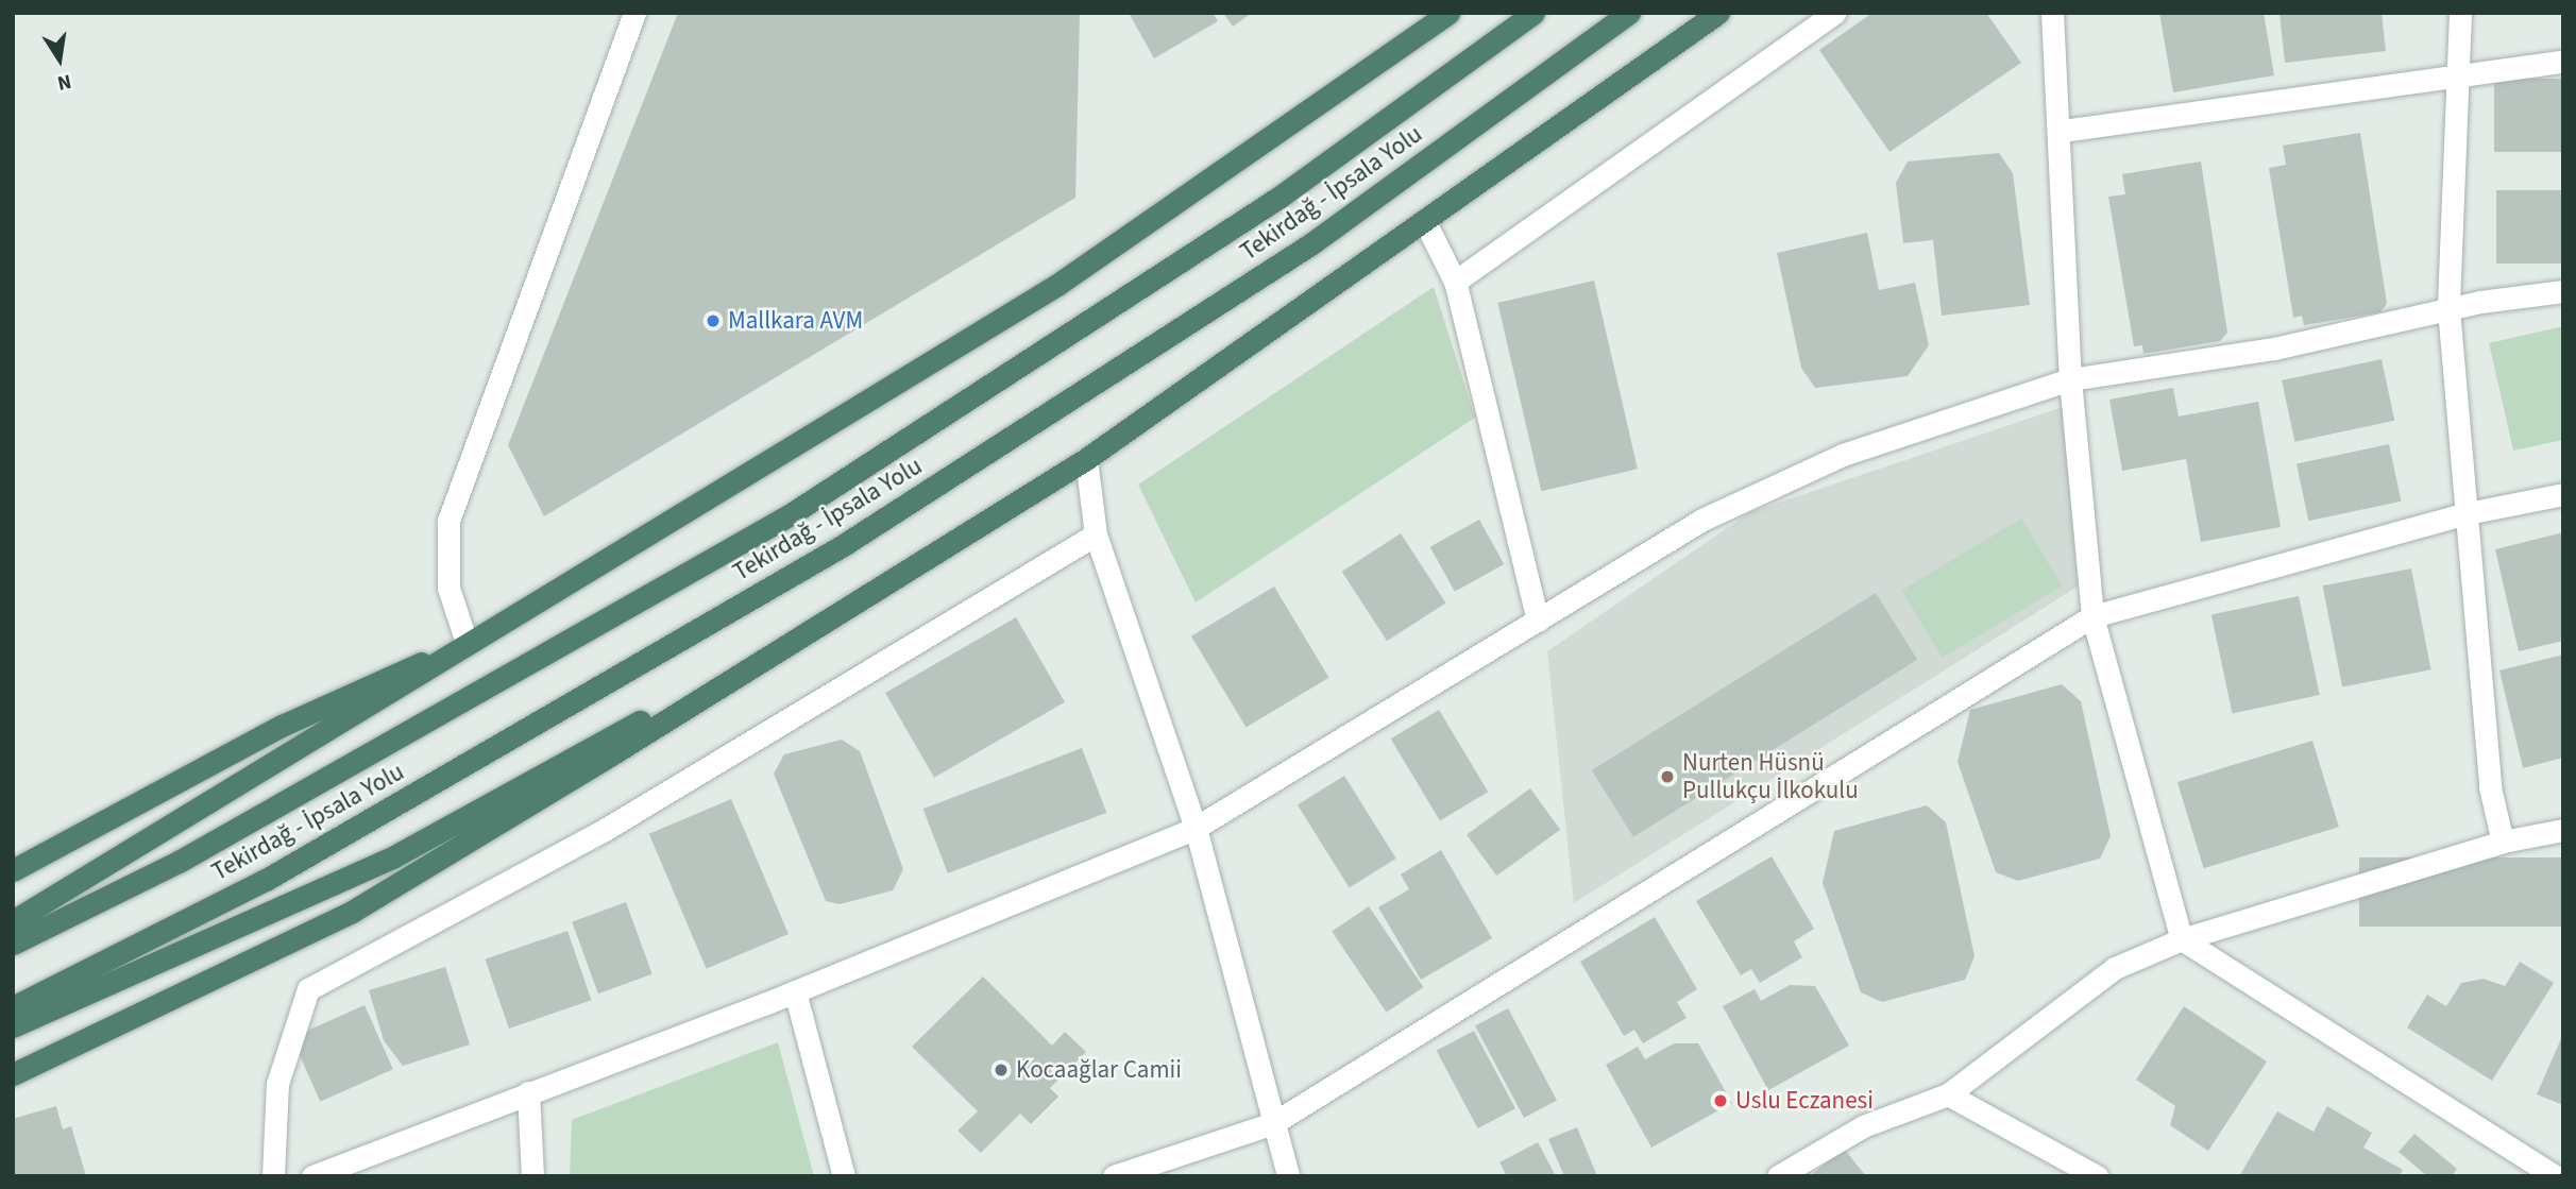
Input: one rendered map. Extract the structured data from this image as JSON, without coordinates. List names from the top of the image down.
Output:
{
  "streets": {
    "highway": ["Tekirdağ - İpsala Yolu"]
  },
  "places": [
    "Mallkara AVM",
    "Nurten Hüsnü Pullukçu İlkokulu",
    "Kocaağlar Camii",
    "Uslu Eczanesi"
  ],
  "north": "bottom"
}
